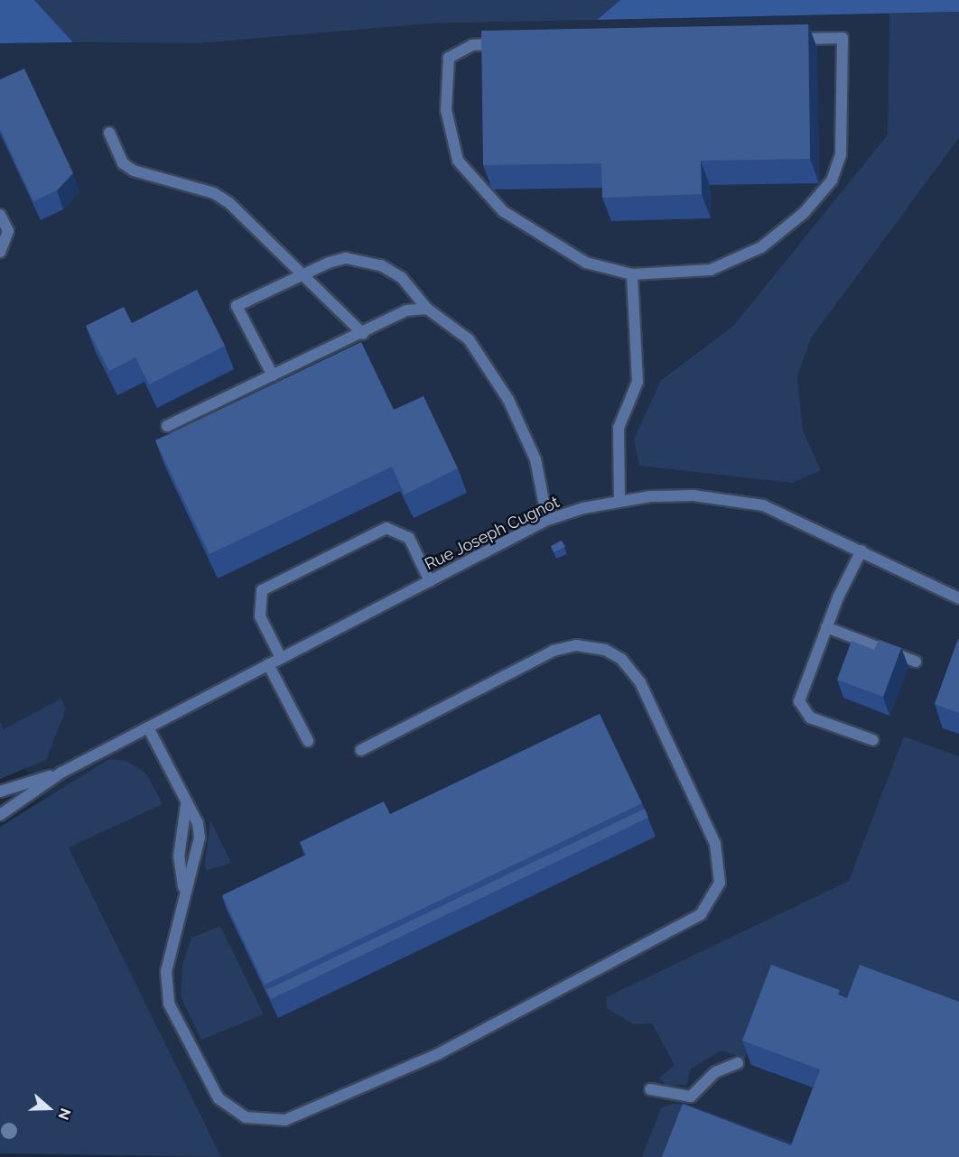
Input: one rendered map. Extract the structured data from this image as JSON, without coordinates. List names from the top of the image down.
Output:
{
  "streets": {
    "street": ["Rue Joseph Cugnot"]
  },
  "north": "right"
}
